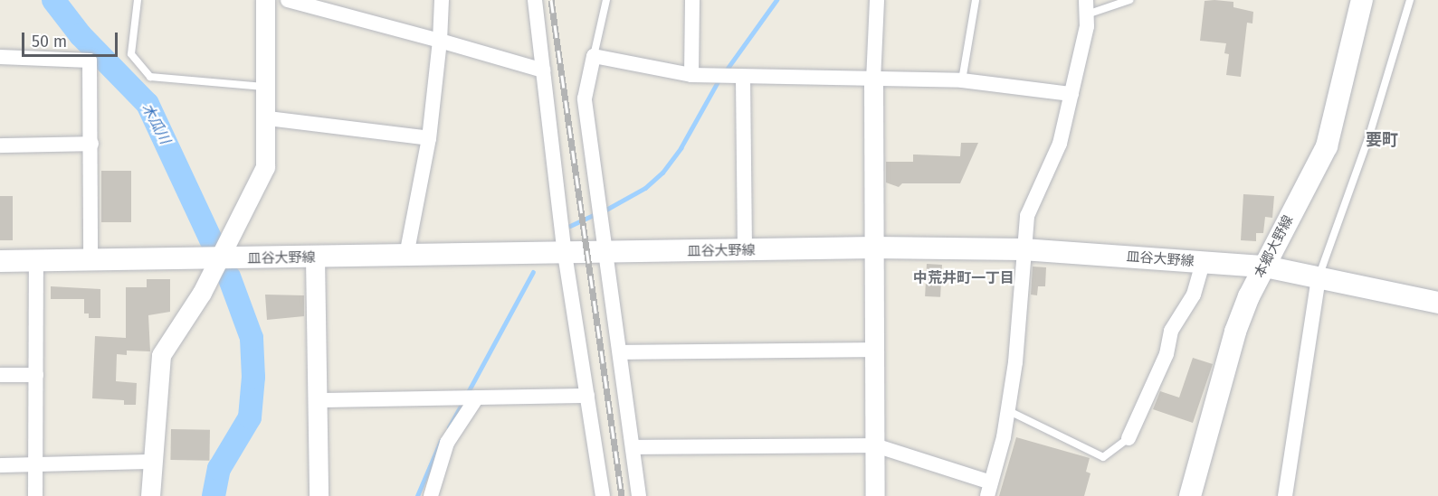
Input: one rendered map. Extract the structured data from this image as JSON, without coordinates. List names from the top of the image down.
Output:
{
  "streets": {
    "main road": ["本郷大野線", "皿谷大野線"]
  },
  "crossings": [
    ["本郷大野線", "皿谷大野線"]
  ],
  "districts": ["要町", "中荒井町一丁目"],
  "water": ["木瓜川"],
  "scale_bar": "50 m"
}
